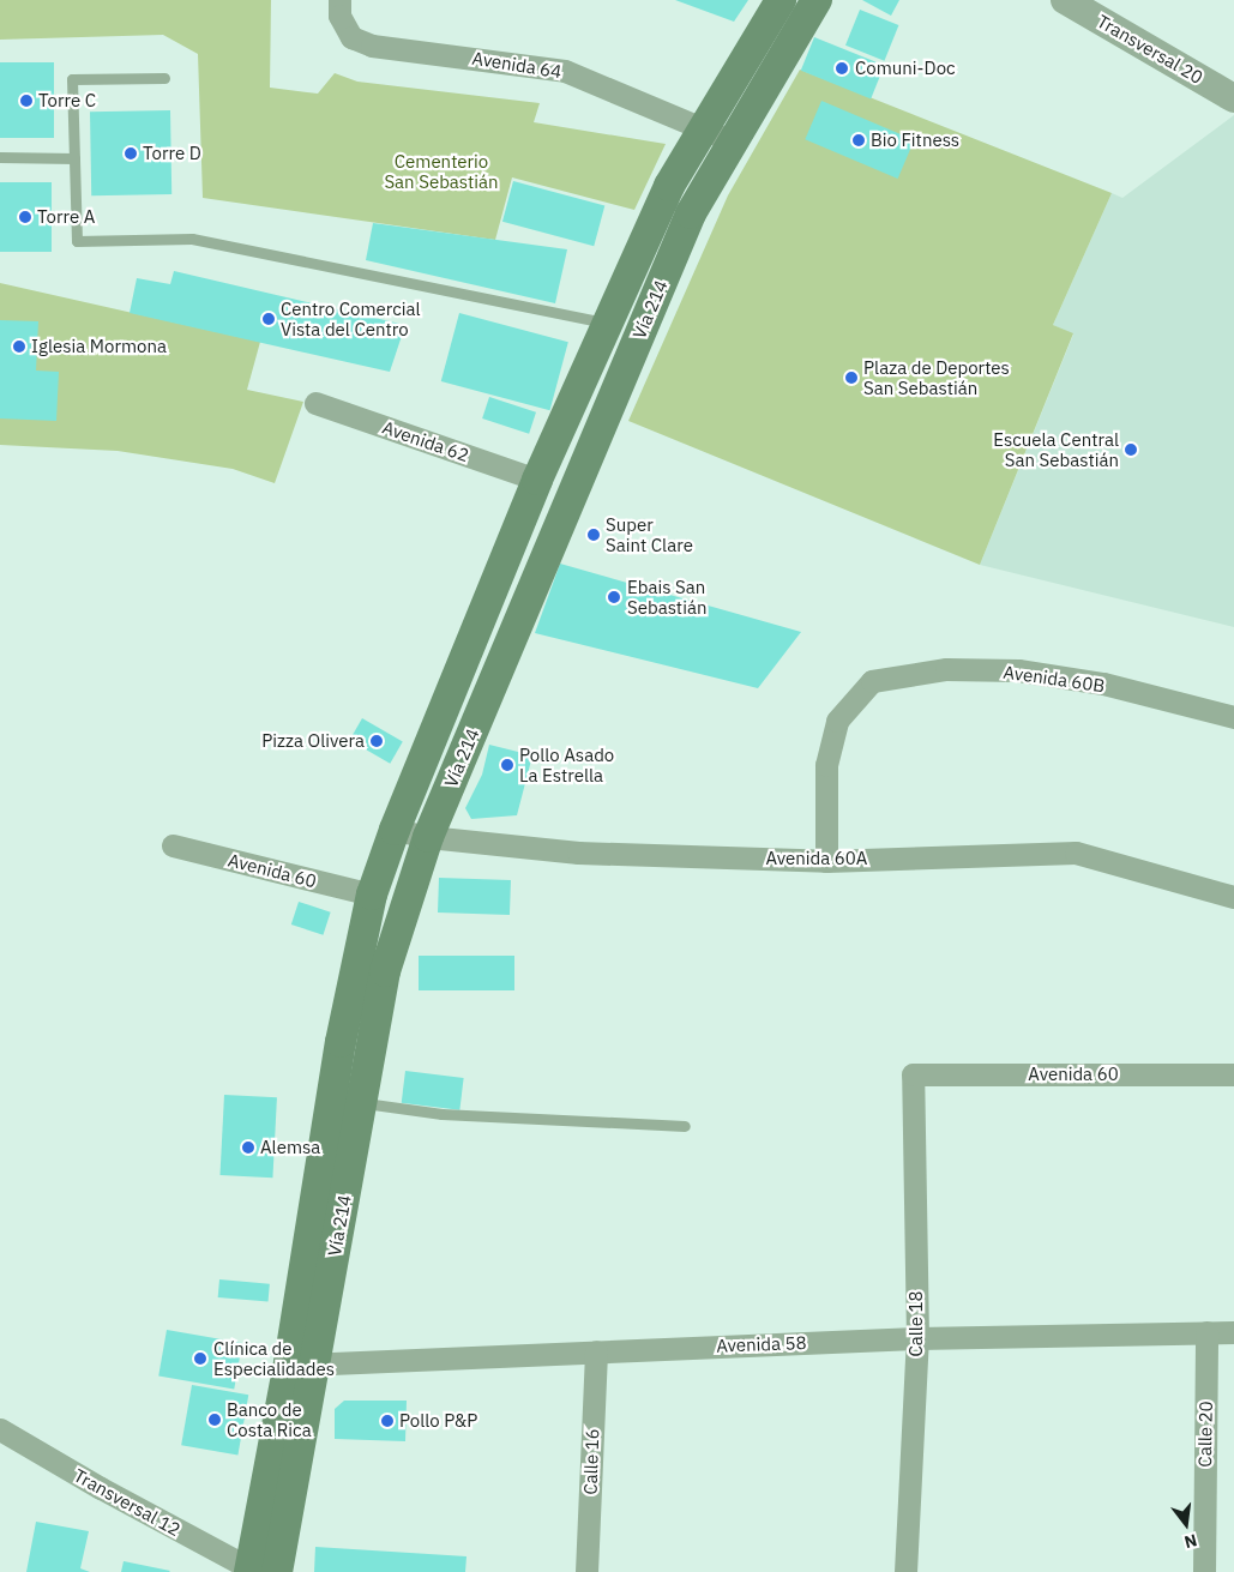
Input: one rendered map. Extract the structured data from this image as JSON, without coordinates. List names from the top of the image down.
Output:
{
  "streets": {
    "main road": ["Vía 214"],
    "street": [
      "Transversal 20",
      "Avenida 64",
      "Avenida 62",
      "Avenida 60B",
      "Avenida 60A",
      "Avenida 60",
      "Calle 18",
      "Avenida 58",
      "Calle 20",
      "Calle 16",
      "Transversal 12"
    ]
  },
  "crossings": [
    ["Avenida 64", "Vía 214"],
    ["Vía 214", "Avenida 62"],
    ["Vía 214", "Avenida 60A"],
    ["Vía 214", "Avenida 60"],
    ["Vía 214", "Avenida 58"],
    ["Vía 214", "Transversal 12"],
    ["Avenida 60B", "Avenida 60A"],
    ["Avenida 60", "Calle 18"],
    ["Calle 18", "Avenida 58"],
    ["Avenida 58", "Calle 20"],
    ["Avenida 58", "Calle 16"]
  ],
  "parks": ["Cementerio San Sebastián"],
  "places": [
    "Comuni-Doc",
    "Torre C",
    "Bio Fitness",
    "Torre D",
    "Torre A",
    "Centro Comercial Vista del Centro",
    "Iglesia Mormona",
    "Plaza de Deportes San Sebastián",
    "Escuela Central San Sebastián",
    "Super Saint Clare",
    "Ebais San Sebastián",
    "Pizza Olivera",
    "Pollo Asado La Estrella",
    "Alemsa",
    "Clínica de Especialidades",
    "Banco de Costa Rica",
    "Pollo P&P"
  ],
  "north": "bottom"
}
